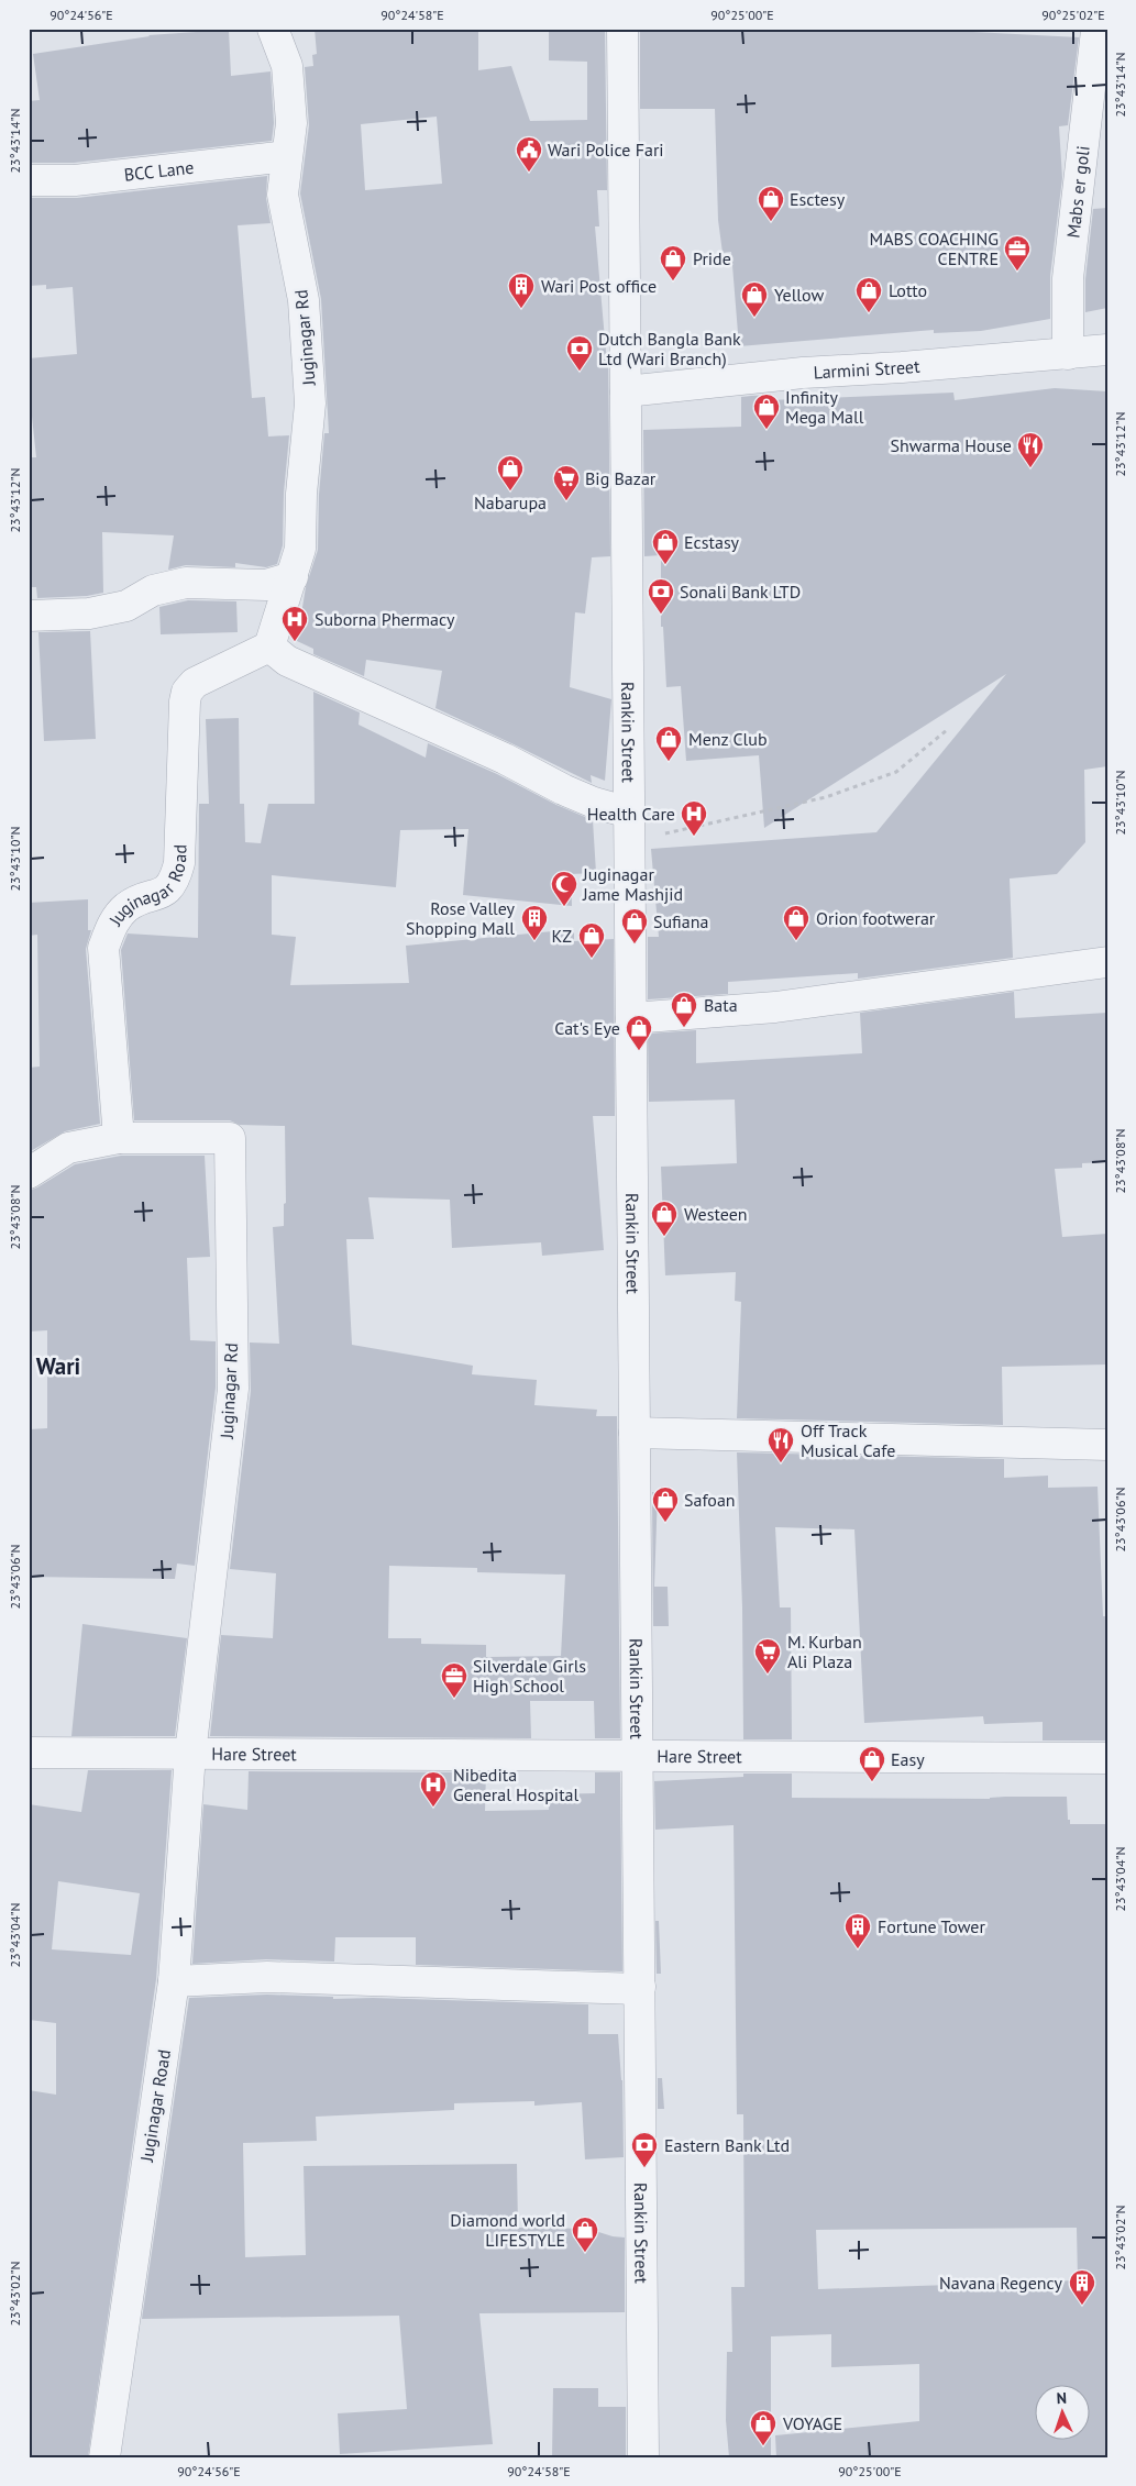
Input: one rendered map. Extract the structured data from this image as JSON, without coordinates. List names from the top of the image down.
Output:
{
  "streets": {
    "street": [
      "BCC Lane",
      "Mabs er goli",
      "Juginagar Rd",
      "Larmini Street",
      "Rankin Street",
      "Juginagar Road",
      "Hare Street"
    ]
  },
  "crossings": [
    ["BCC Lane", "Juginagar Rd"],
    ["Mabs er goli", "Larmini Street"],
    ["Juginagar Rd", "Juginagar Road"],
    ["Juginagar Rd", "Hare Street"],
    ["Larmini Street", "Rankin Street"],
    ["Rankin Street", "Hare Street"],
    ["Juginagar Road", "Hare Street"]
  ],
  "districts": ["Wari"],
  "places": {
    "public building": ["Wari Police Fari"],
    "shop": [
      "Esctesy",
      "Pride",
      "Lotto",
      "Yellow",
      "Infinity Mega Mall",
      "Nabarupa",
      "Ecstasy",
      "Menz Club",
      "Orion footwerar",
      "Sufiana",
      "KZ",
      "Bata",
      "Cat's Eye",
      "Westeen",
      "Safoan",
      "Easy",
      "Diamond world LIFESTYLE",
      "VOYAGE"
    ],
    "office": ["MABS COACHING CENTRE", "Silverdale Girls High School"],
    "building": [
      "Wari Post office",
      "Rose Valley Shopping Mall",
      "Fortune Tower",
      "Navana Regency"
    ],
    "bank": ["Dutch Bangla Bank Ltd (Wari Branch)", "Sonali Bank LTD", "Eastern Bank Ltd"],
    "restaurant": ["Shwarma House", "Off Track Musical Cafe"],
    "supermarket": ["Big Bazar", "M. Kurban Ali Plaza"],
    "hospital": ["Suborna Phermacy", "Health Care", "Nibedita General Hospital"],
    "mosque": ["Juginagar Jame Mashjid"]
  },
  "north": "top",
  "coordinates": [
    "90°24'56\"E",
    "90°24'58\"E",
    "90°25'00\"E",
    "90°25'02\"E",
    "23°43'14\"N",
    "23°43'12\"N",
    "23°43'10\"N",
    "23°43'08\"N",
    "23°43'06\"N",
    "23°43'04\"N",
    "23°43'02\"N"
  ]
}
